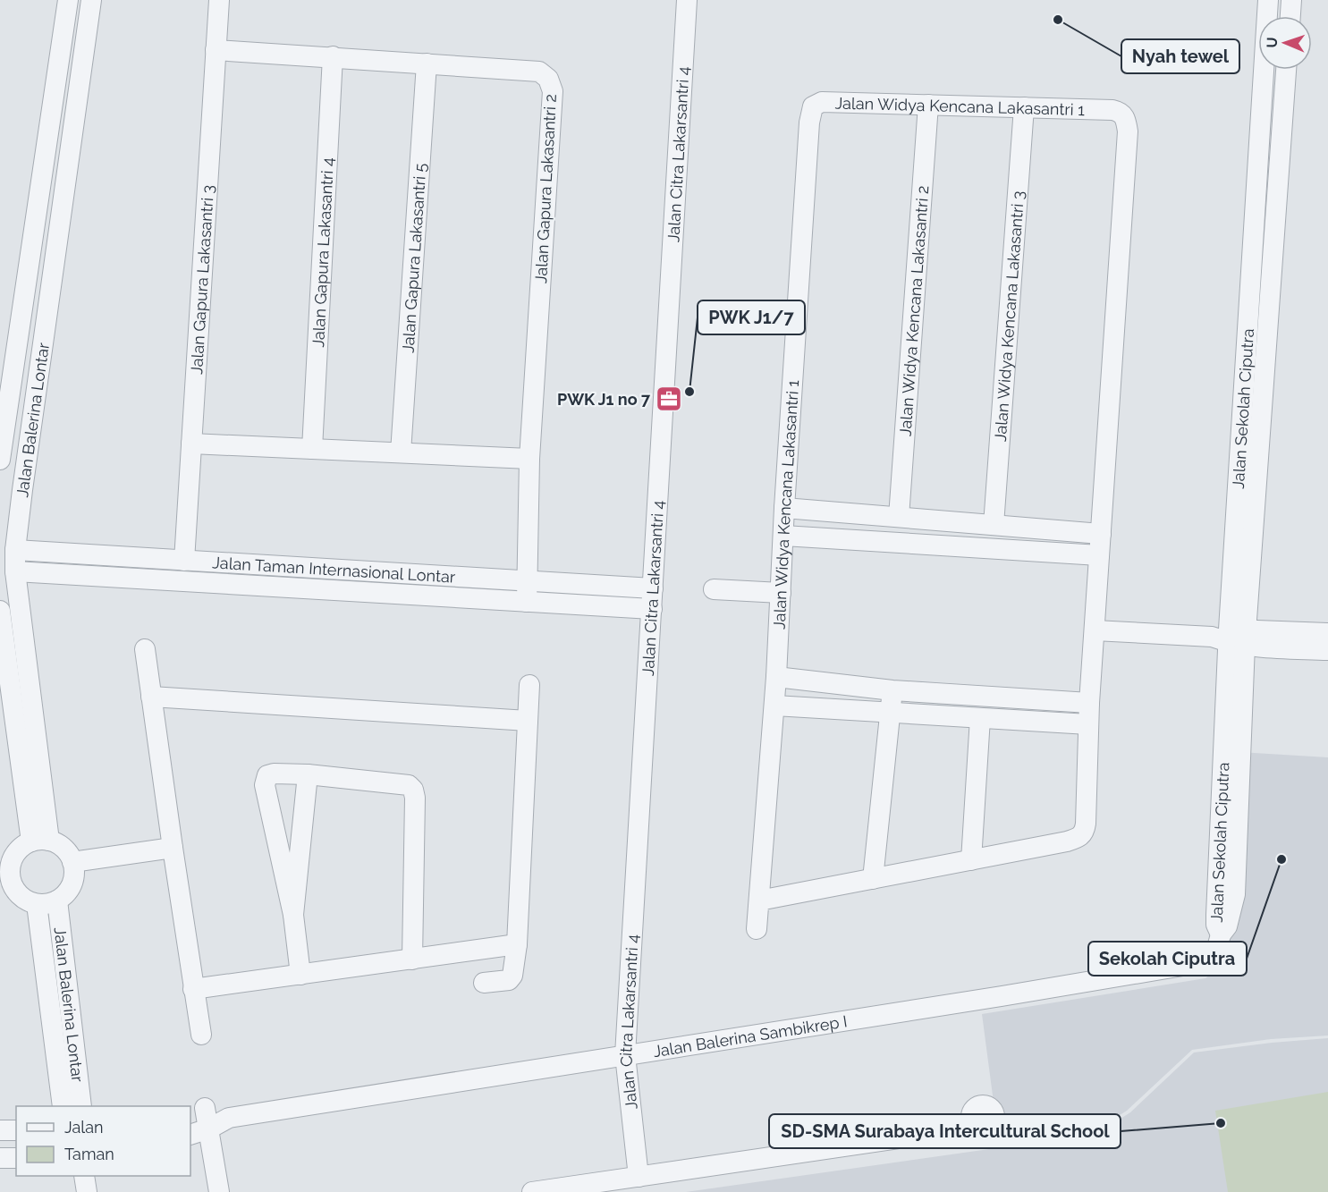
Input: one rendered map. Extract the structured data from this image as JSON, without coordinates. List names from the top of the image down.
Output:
{
  "streets": {
    "street": [
      "Jalan Widya Kencana Lakasantri 1",
      "Jalan Citra Lakarsantri 4",
      "Jalan Gapura Lakasantri 2",
      "Jalan Gapura Lakasantri 4",
      "Jalan Gapura Lakasantri 5",
      "Jalan Gapura Lakasantri 3",
      "Jalan Widya Kencana Lakasantri 2",
      "Jalan Widya Kencana Lakasantri 3",
      "Jalan Sekolah Ciputra",
      "Jalan Balerina Lontar",
      "Jalan Taman Internasional Lontar",
      "Jalan Balerina Sambikrep I"
    ]
  },
  "crossings": [
    ["Jalan Widya Kencana Lakasantri 1", "Jalan Widya Kencana Lakasantri 2"],
    ["Jalan Widya Kencana Lakasantri 1", "Jalan Widya Kencana Lakasantri 3"],
    ["Jalan Citra Lakarsantri 4", "Jalan Taman Internasional Lontar"],
    ["Jalan Citra Lakarsantri 4", "Jalan Balerina Sambikrep I"],
    ["Jalan Gapura Lakasantri 2", "Jalan Gapura Lakasantri 4"],
    ["Jalan Gapura Lakasantri 2", "Jalan Gapura Lakasantri 5"],
    ["Jalan Gapura Lakasantri 2", "Jalan Gapura Lakasantri 3"],
    ["Jalan Gapura Lakasantri 2", "Jalan Taman Internasional Lontar"],
    ["Jalan Gapura Lakasantri 3", "Jalan Taman Internasional Lontar"],
    ["Jalan Sekolah Ciputra", "Jalan Balerina Sambikrep I"],
    ["Jalan Balerina Lontar", "Jalan Taman Internasional Lontar"]
  ],
  "places": {
    "other": [
      "Nyah tewel",
      "PWK J1/7",
      "Sekolah Ciputra",
      "SD-SMA Surabaya Intercultural School"
    ],
    "office": ["PWK J1 no 7"]
  },
  "legend": ["Jalan", "Taman"],
  "north": "left"
}
